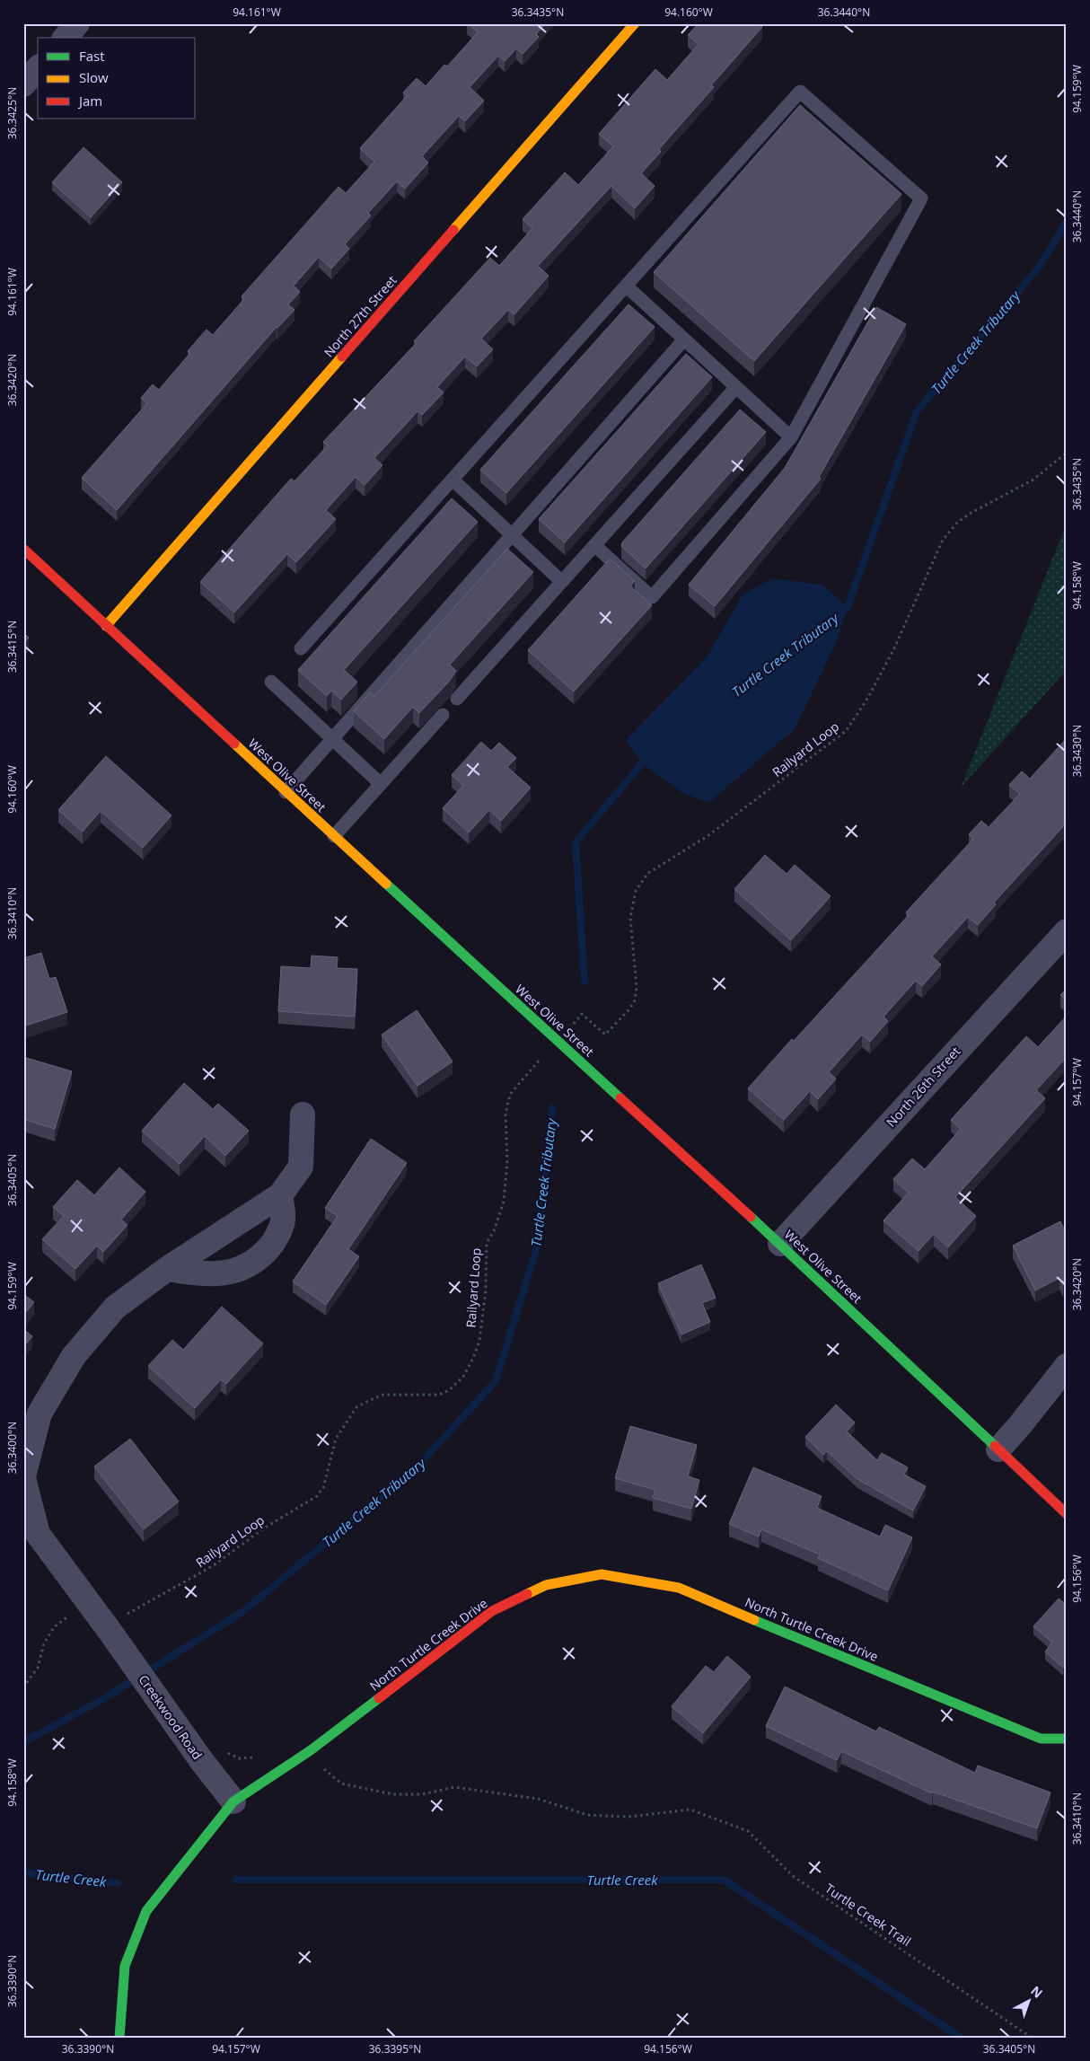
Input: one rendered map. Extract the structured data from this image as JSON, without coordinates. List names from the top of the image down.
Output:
{
  "streets": {
    "street": [
      "North 27th Street",
      "West Olive Street",
      "North 26th Street",
      "North Turtle Creek Drive",
      "Creekwood Road"
    ],
    "path": ["Railyard Loop", "Turtle Creek Trail"]
  },
  "crossings": [
    ["North 27th Street", "West Olive Street"],
    ["Railyard Loop", "Creekwood Road"],
    ["West Olive Street", "North 26th Street"],
    ["North Turtle Creek Drive", "Creekwood Road"]
  ],
  "water": ["Turtle Creek Tributary", "Turtle Creek"],
  "legend": ["Fast", "Slow", "Jam"],
  "north": "top right",
  "coordinates": [
    "94.161°W",
    "36.3435°N",
    "94.160°W",
    "36.3440°N",
    "94.159°W",
    "36.3425°N",
    "36.3420°N",
    "94.158°W",
    "36.3415°N",
    "36.3430°N",
    "36.3410°N",
    "94.157°W",
    "36.3405°N",
    "36.3400°N",
    "94.156°W",
    "36.3390°N",
    "36.3395°N"
  ]
}
